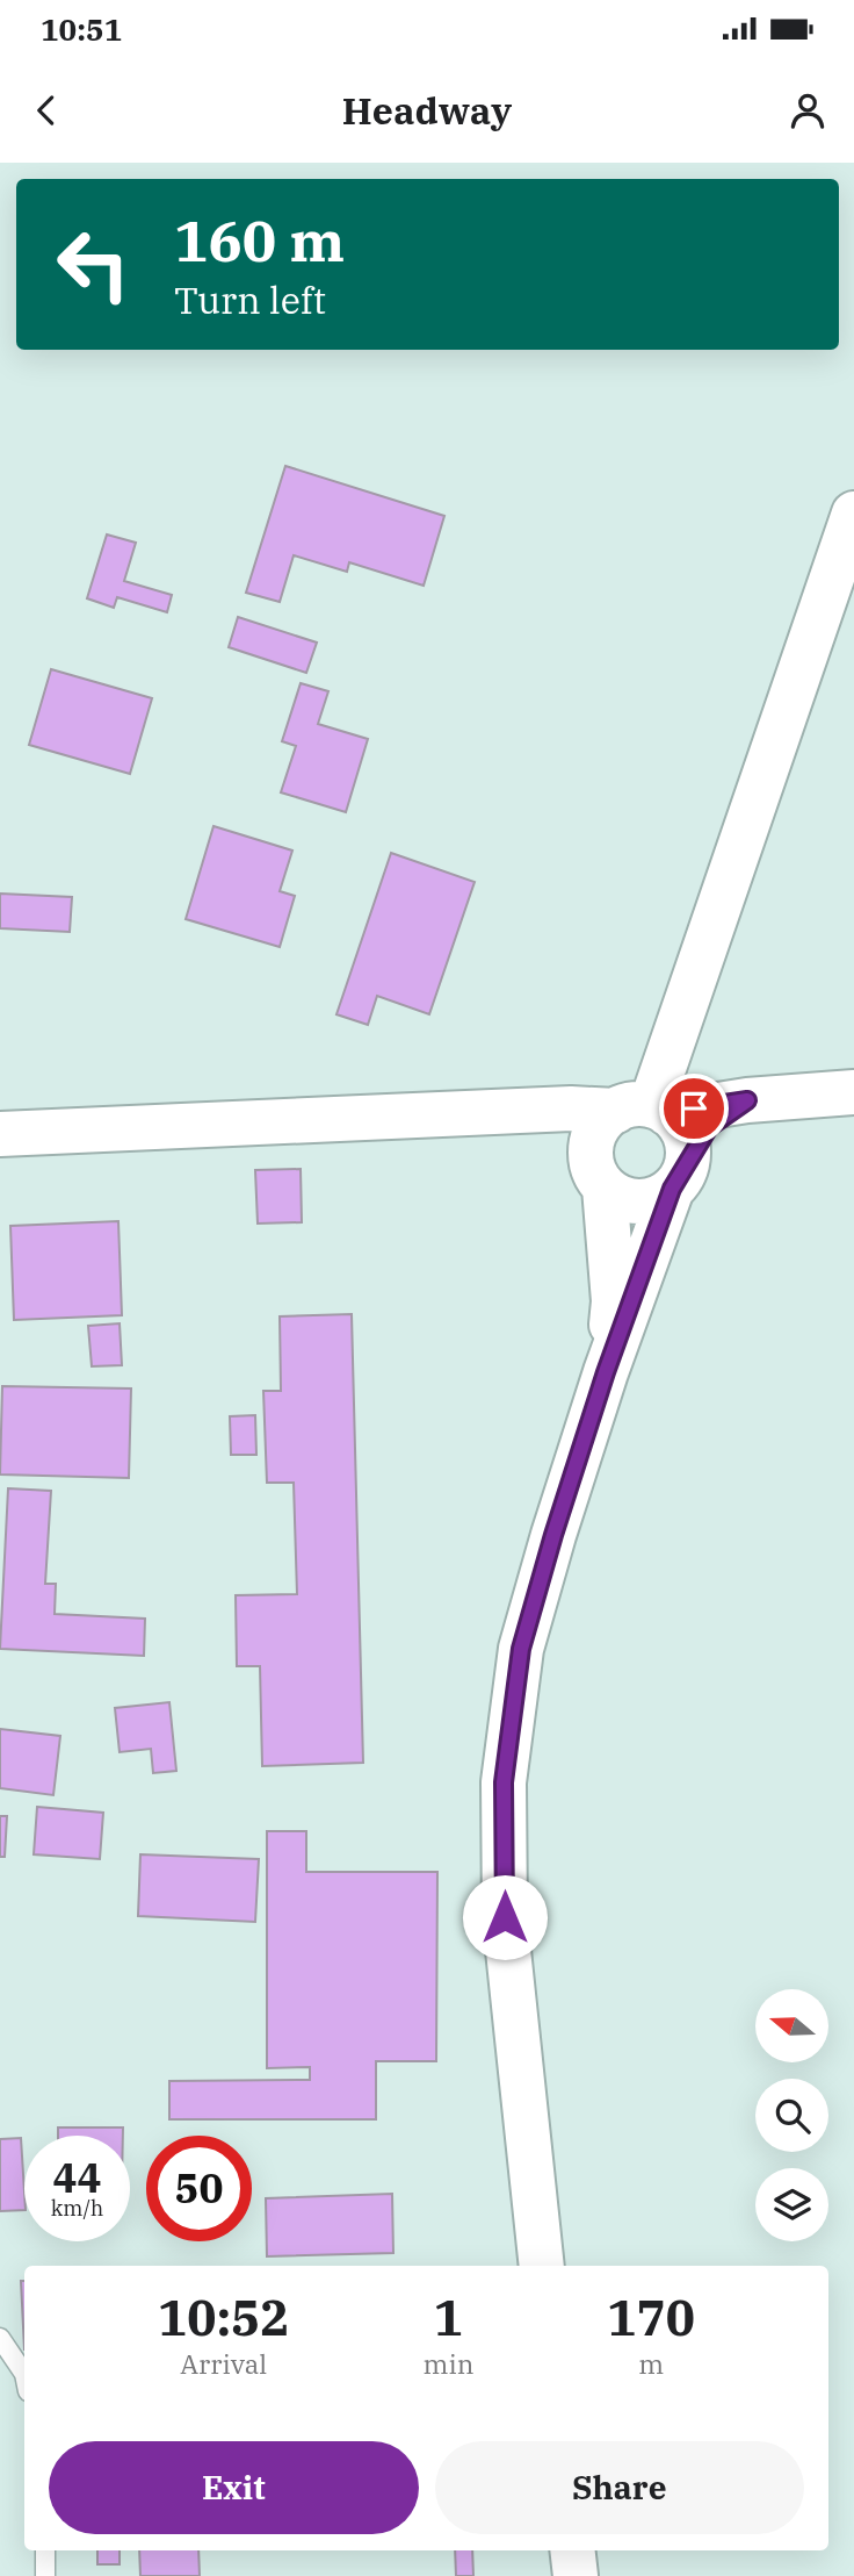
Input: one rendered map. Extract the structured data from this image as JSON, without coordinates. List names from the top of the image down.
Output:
{
  "north": "left",
  "page": {
    "status": "10:51",
    "header": "Headway",
    "turn": ["160 m", "Turn left"],
    "speed": "44 km/h",
    "limit": "50",
    "eta": [
      "10:52",
      "Arrival",
      "1",
      "min",
      "170",
      "m"
    ],
    "buttons": ["Exit", "Share"]
  }
}
